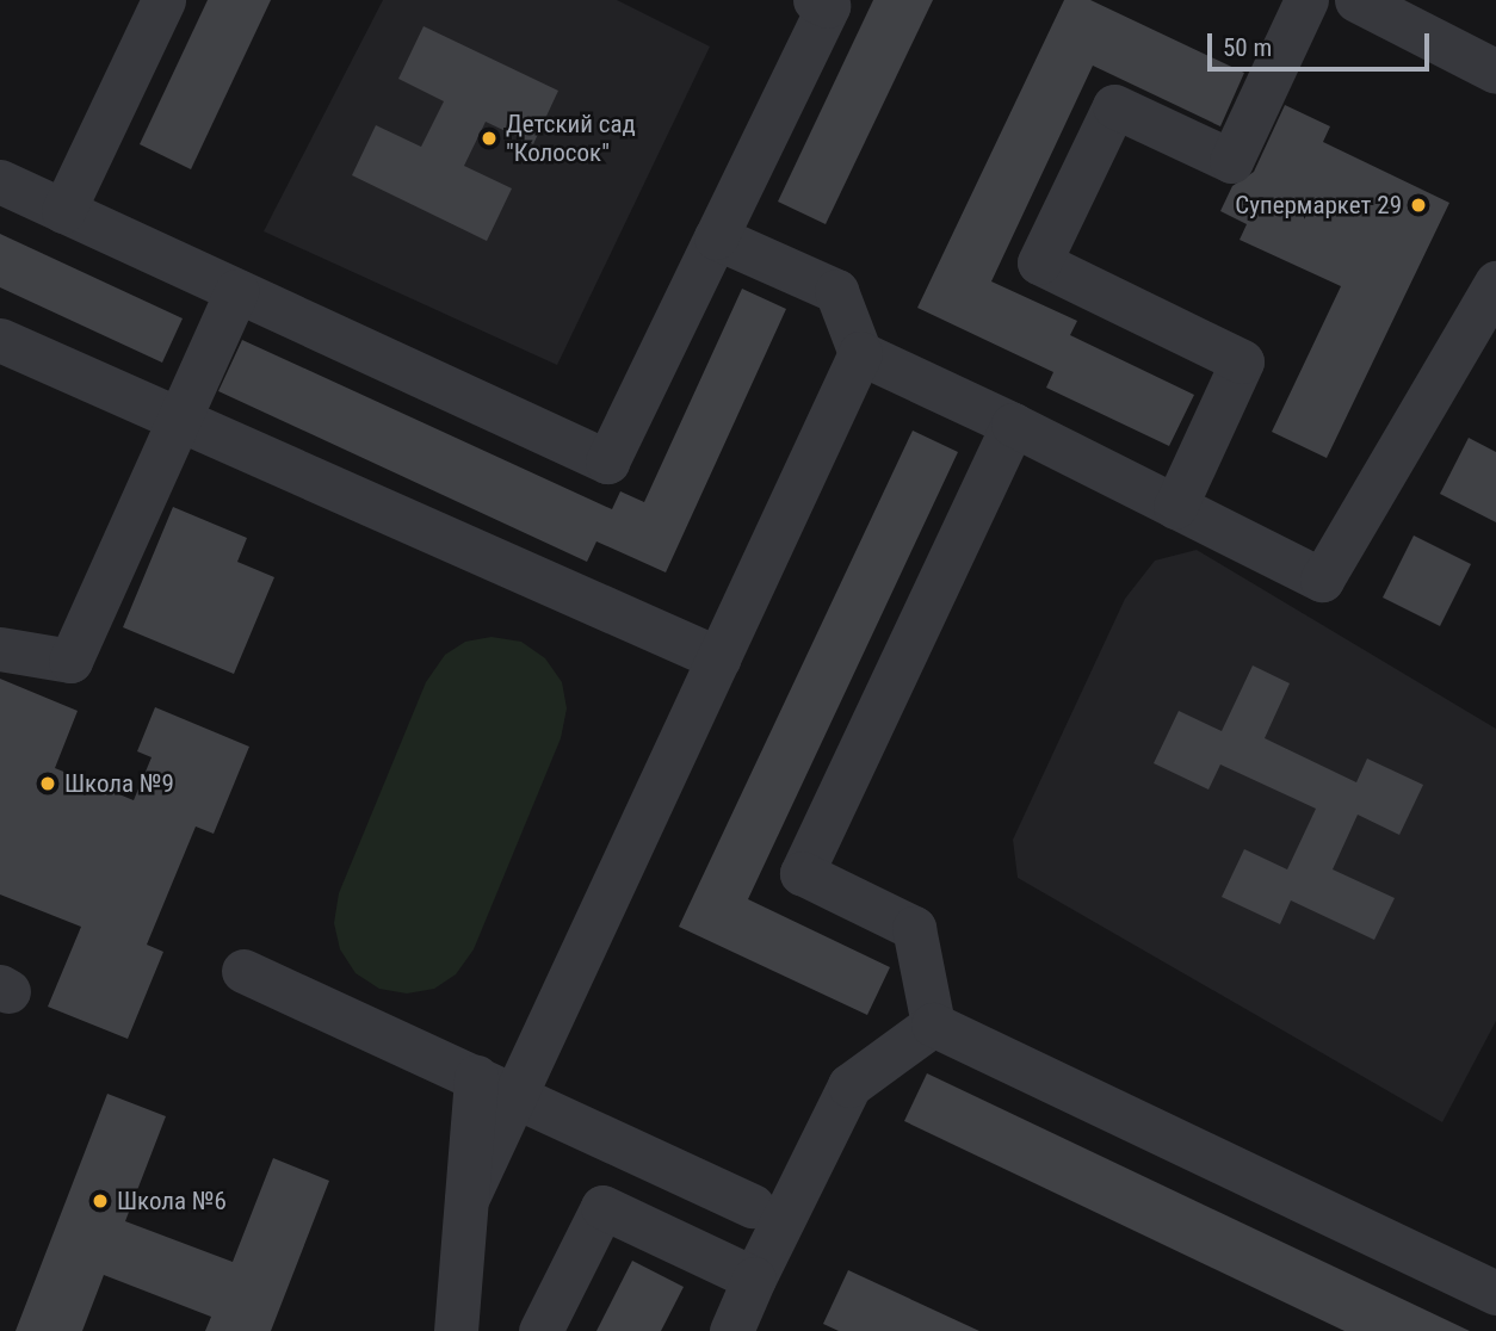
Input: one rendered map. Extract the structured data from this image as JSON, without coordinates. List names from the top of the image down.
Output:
{
  "places": [
    "Детский сад \"Колосок\"",
    "Супермаркет 29",
    "Школа №9",
    "Школа №6"
  ],
  "scale_bar": "50 m"
}
